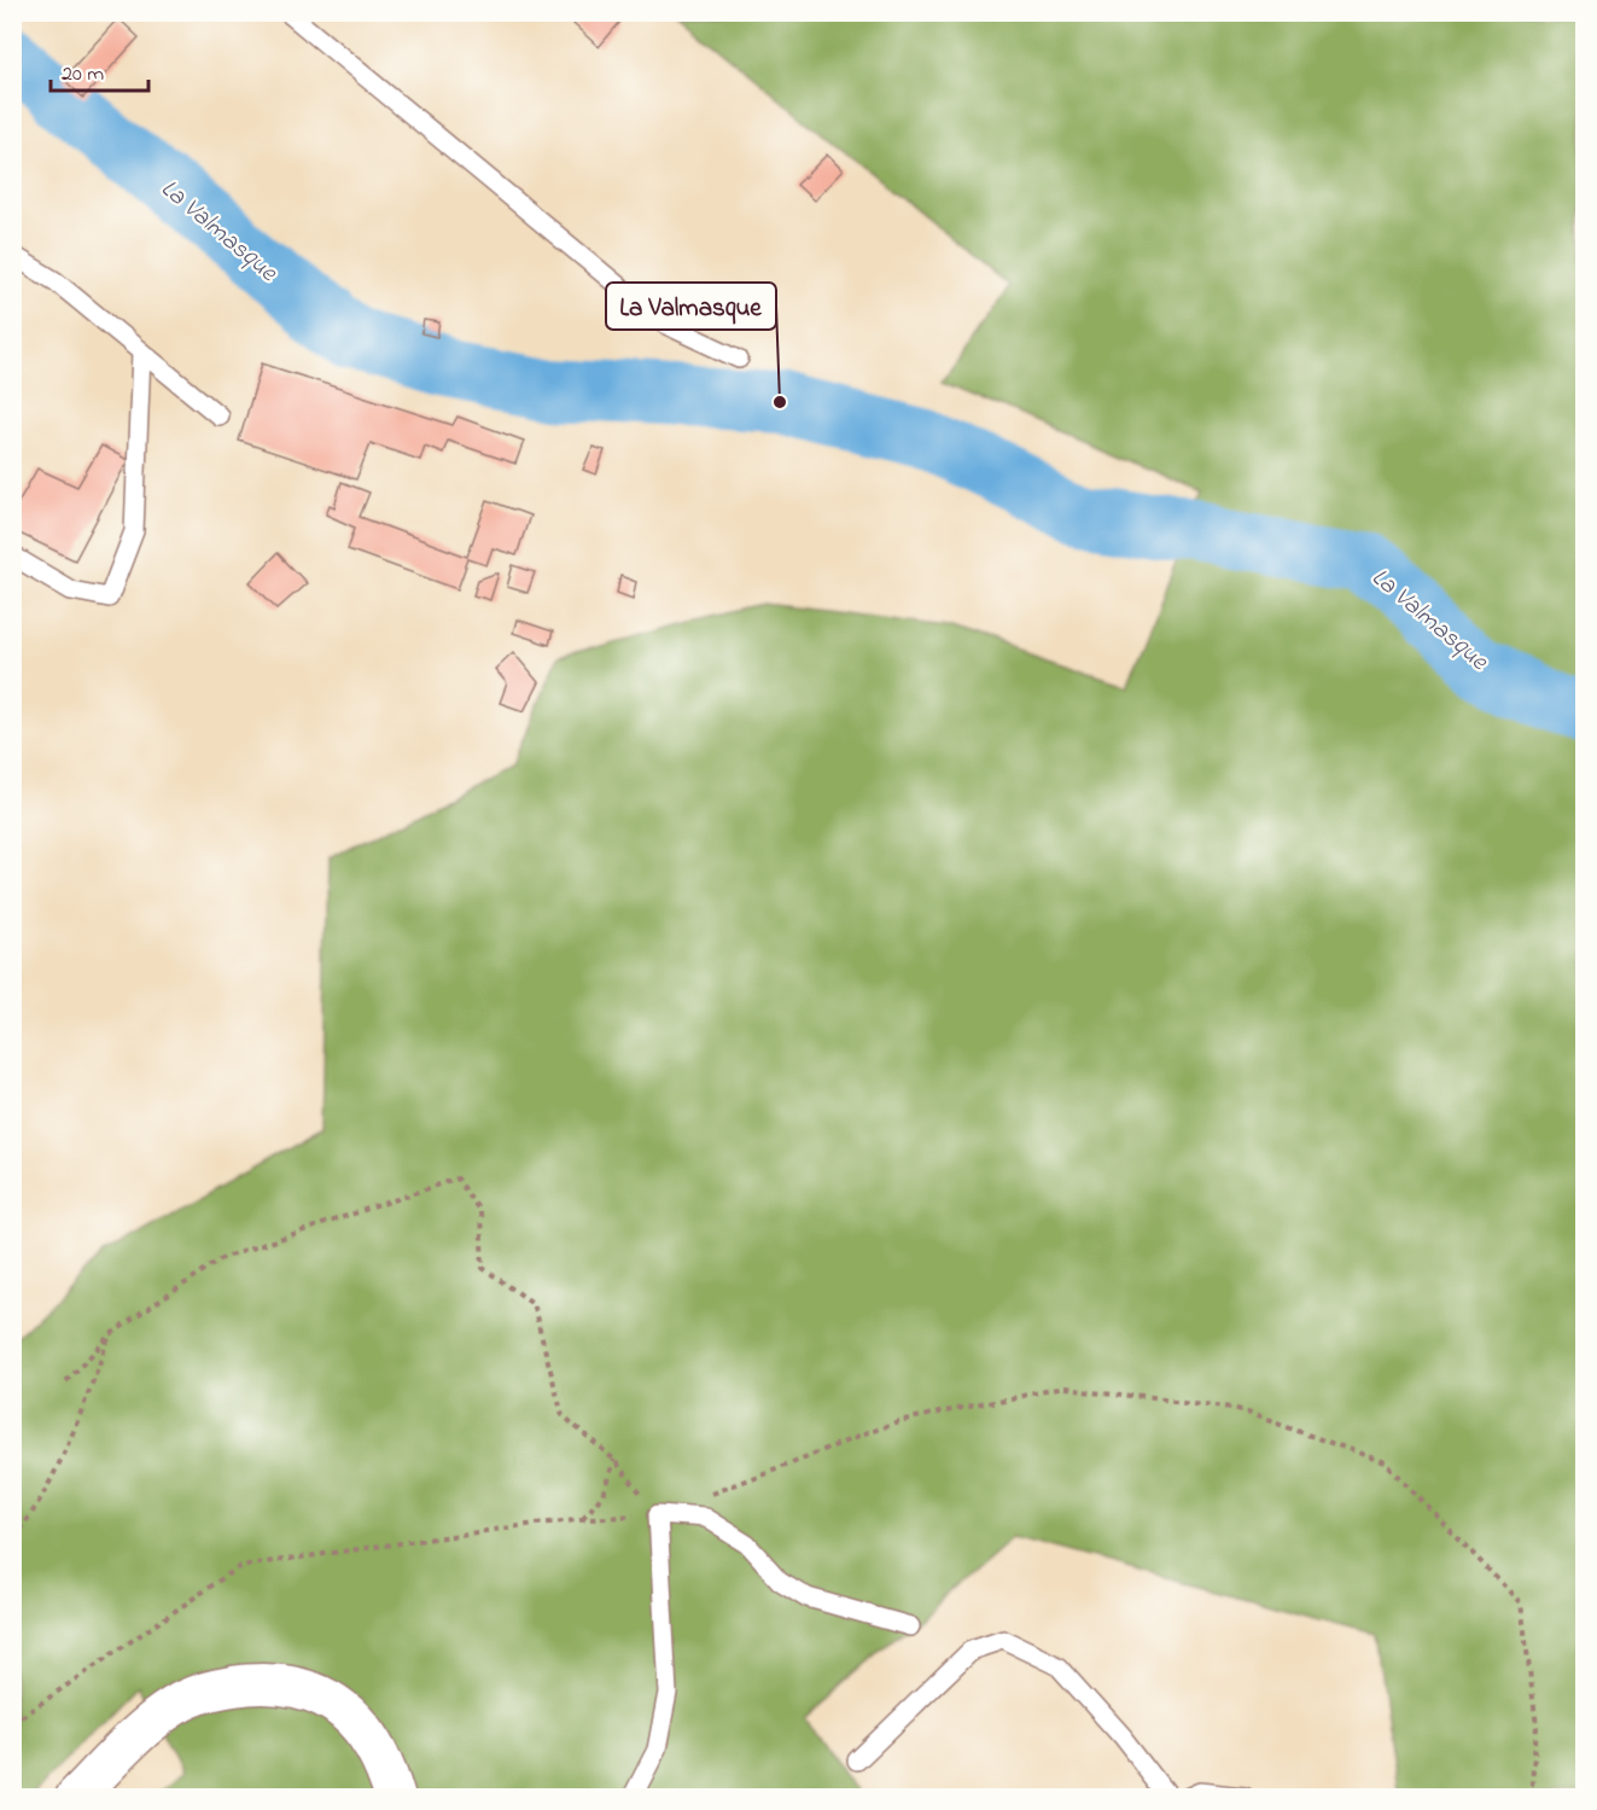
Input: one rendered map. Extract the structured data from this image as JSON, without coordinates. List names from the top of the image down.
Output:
{
  "water": ["La Valmasque"],
  "places": ["La Valmasque"],
  "scale_bar": "20 m"
}
